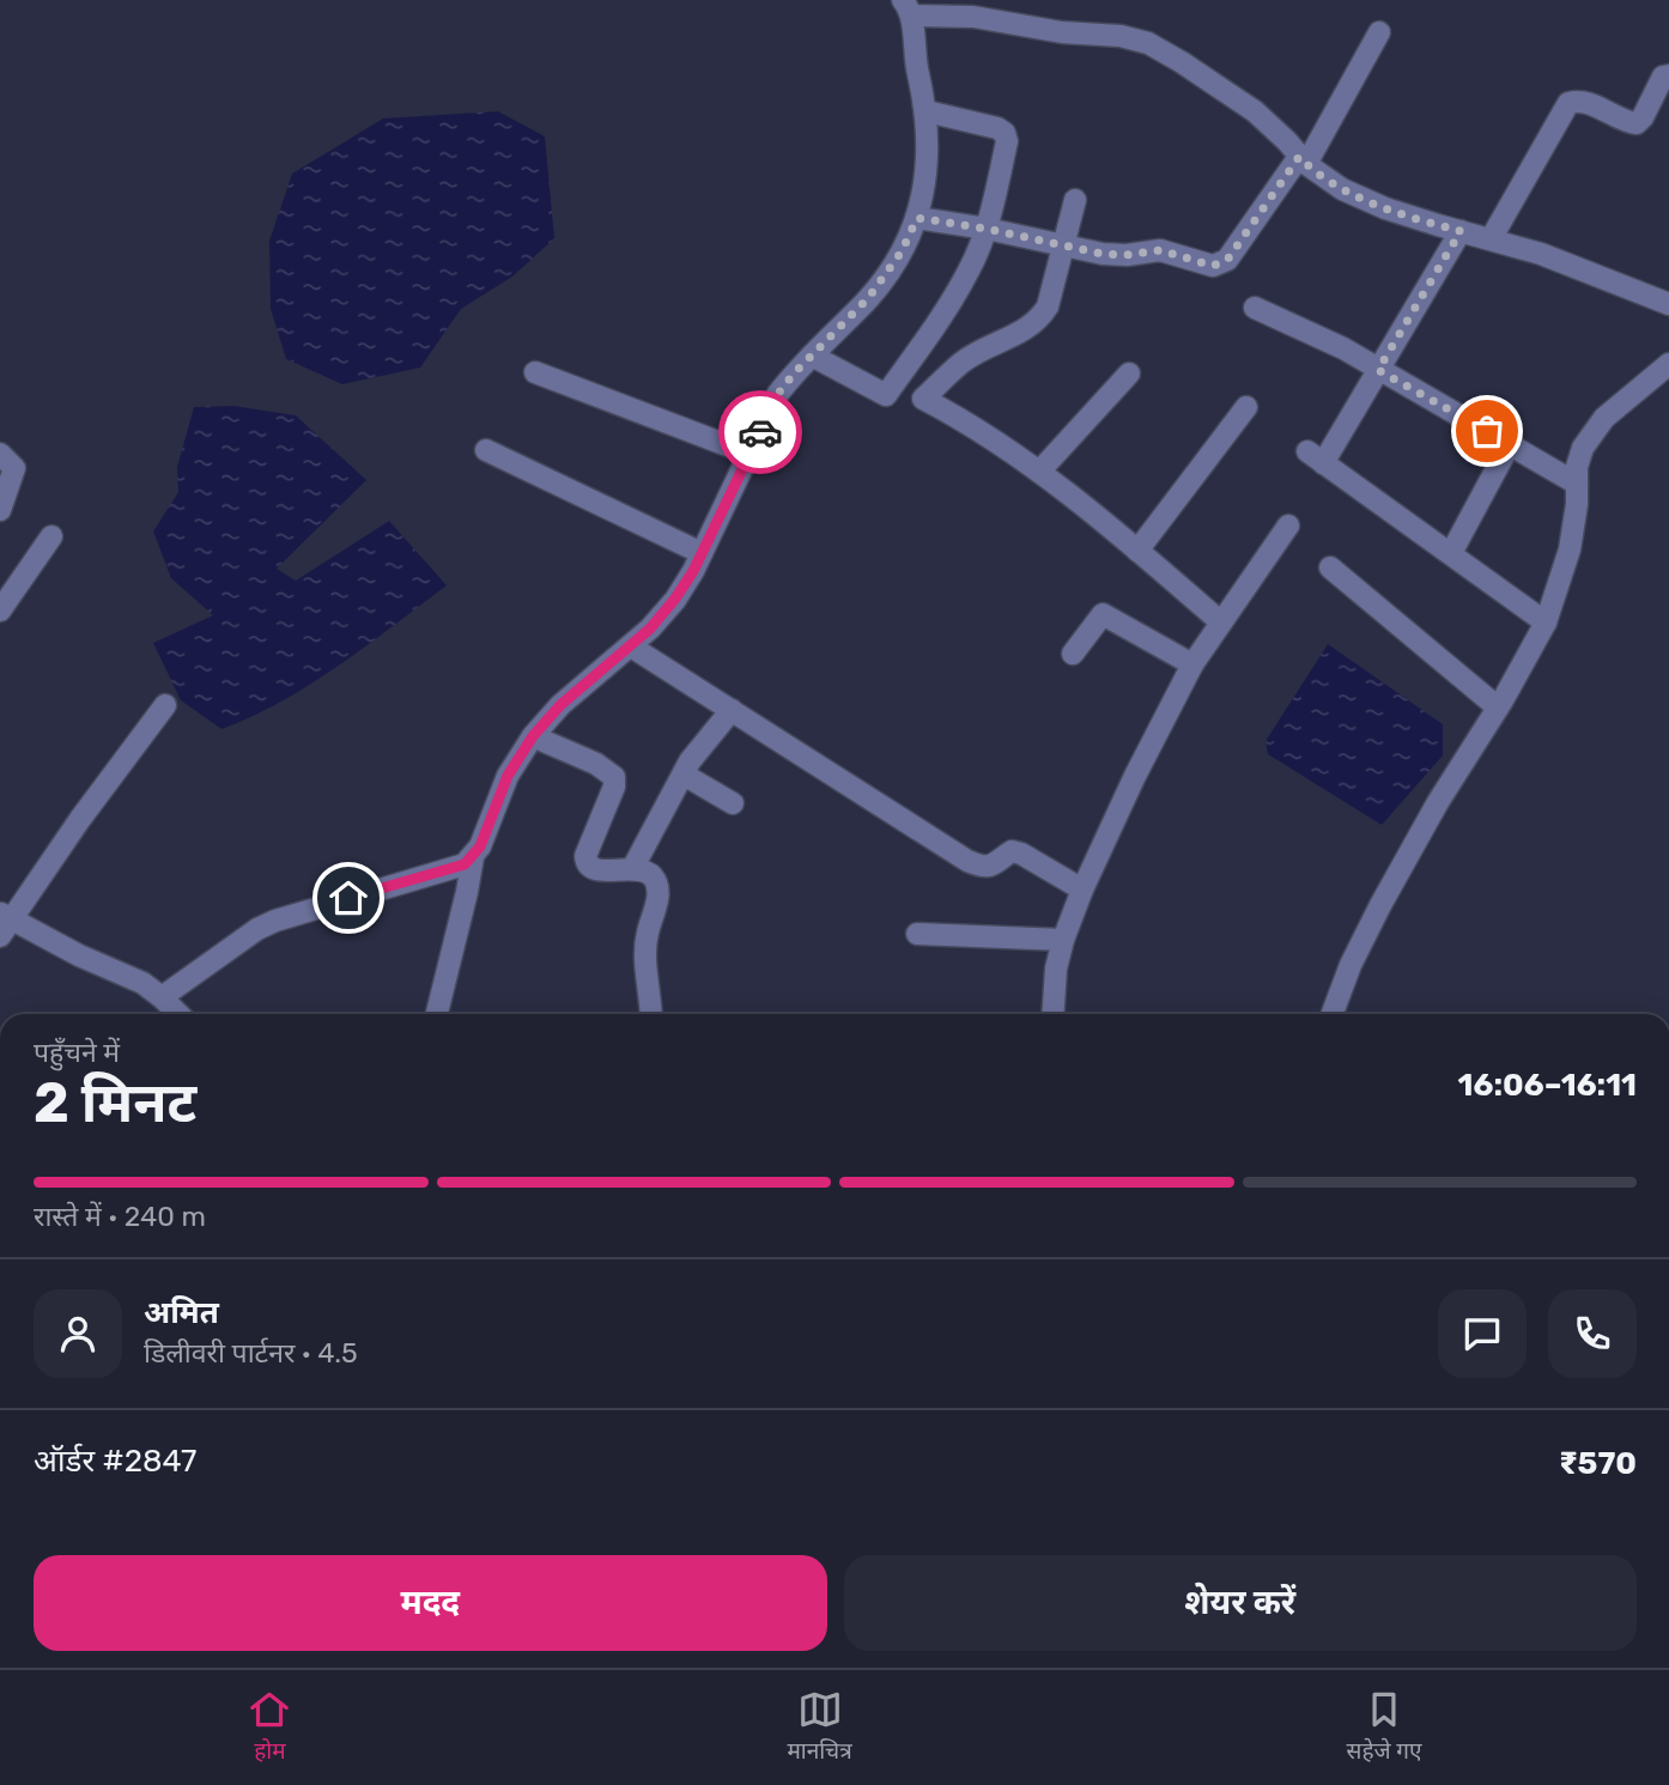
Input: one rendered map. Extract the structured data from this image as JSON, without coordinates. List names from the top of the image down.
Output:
{
  "page": {
    "heading": ["2 मिनट", "पहुँचने में", "16:06–16:11"],
    "panel": [
      "अमित",
      "डिलीवरी पार्टनर · 4.5",
      "ऑर्डर #2847",
      "₹570"
    ],
    "bar": "रास्ते में · 240 m",
    "buttons": ["मदद", "शेयर करें"],
    "tabs": ["होम", "मानचित्र", "सहेजे गए"]
  }
}
